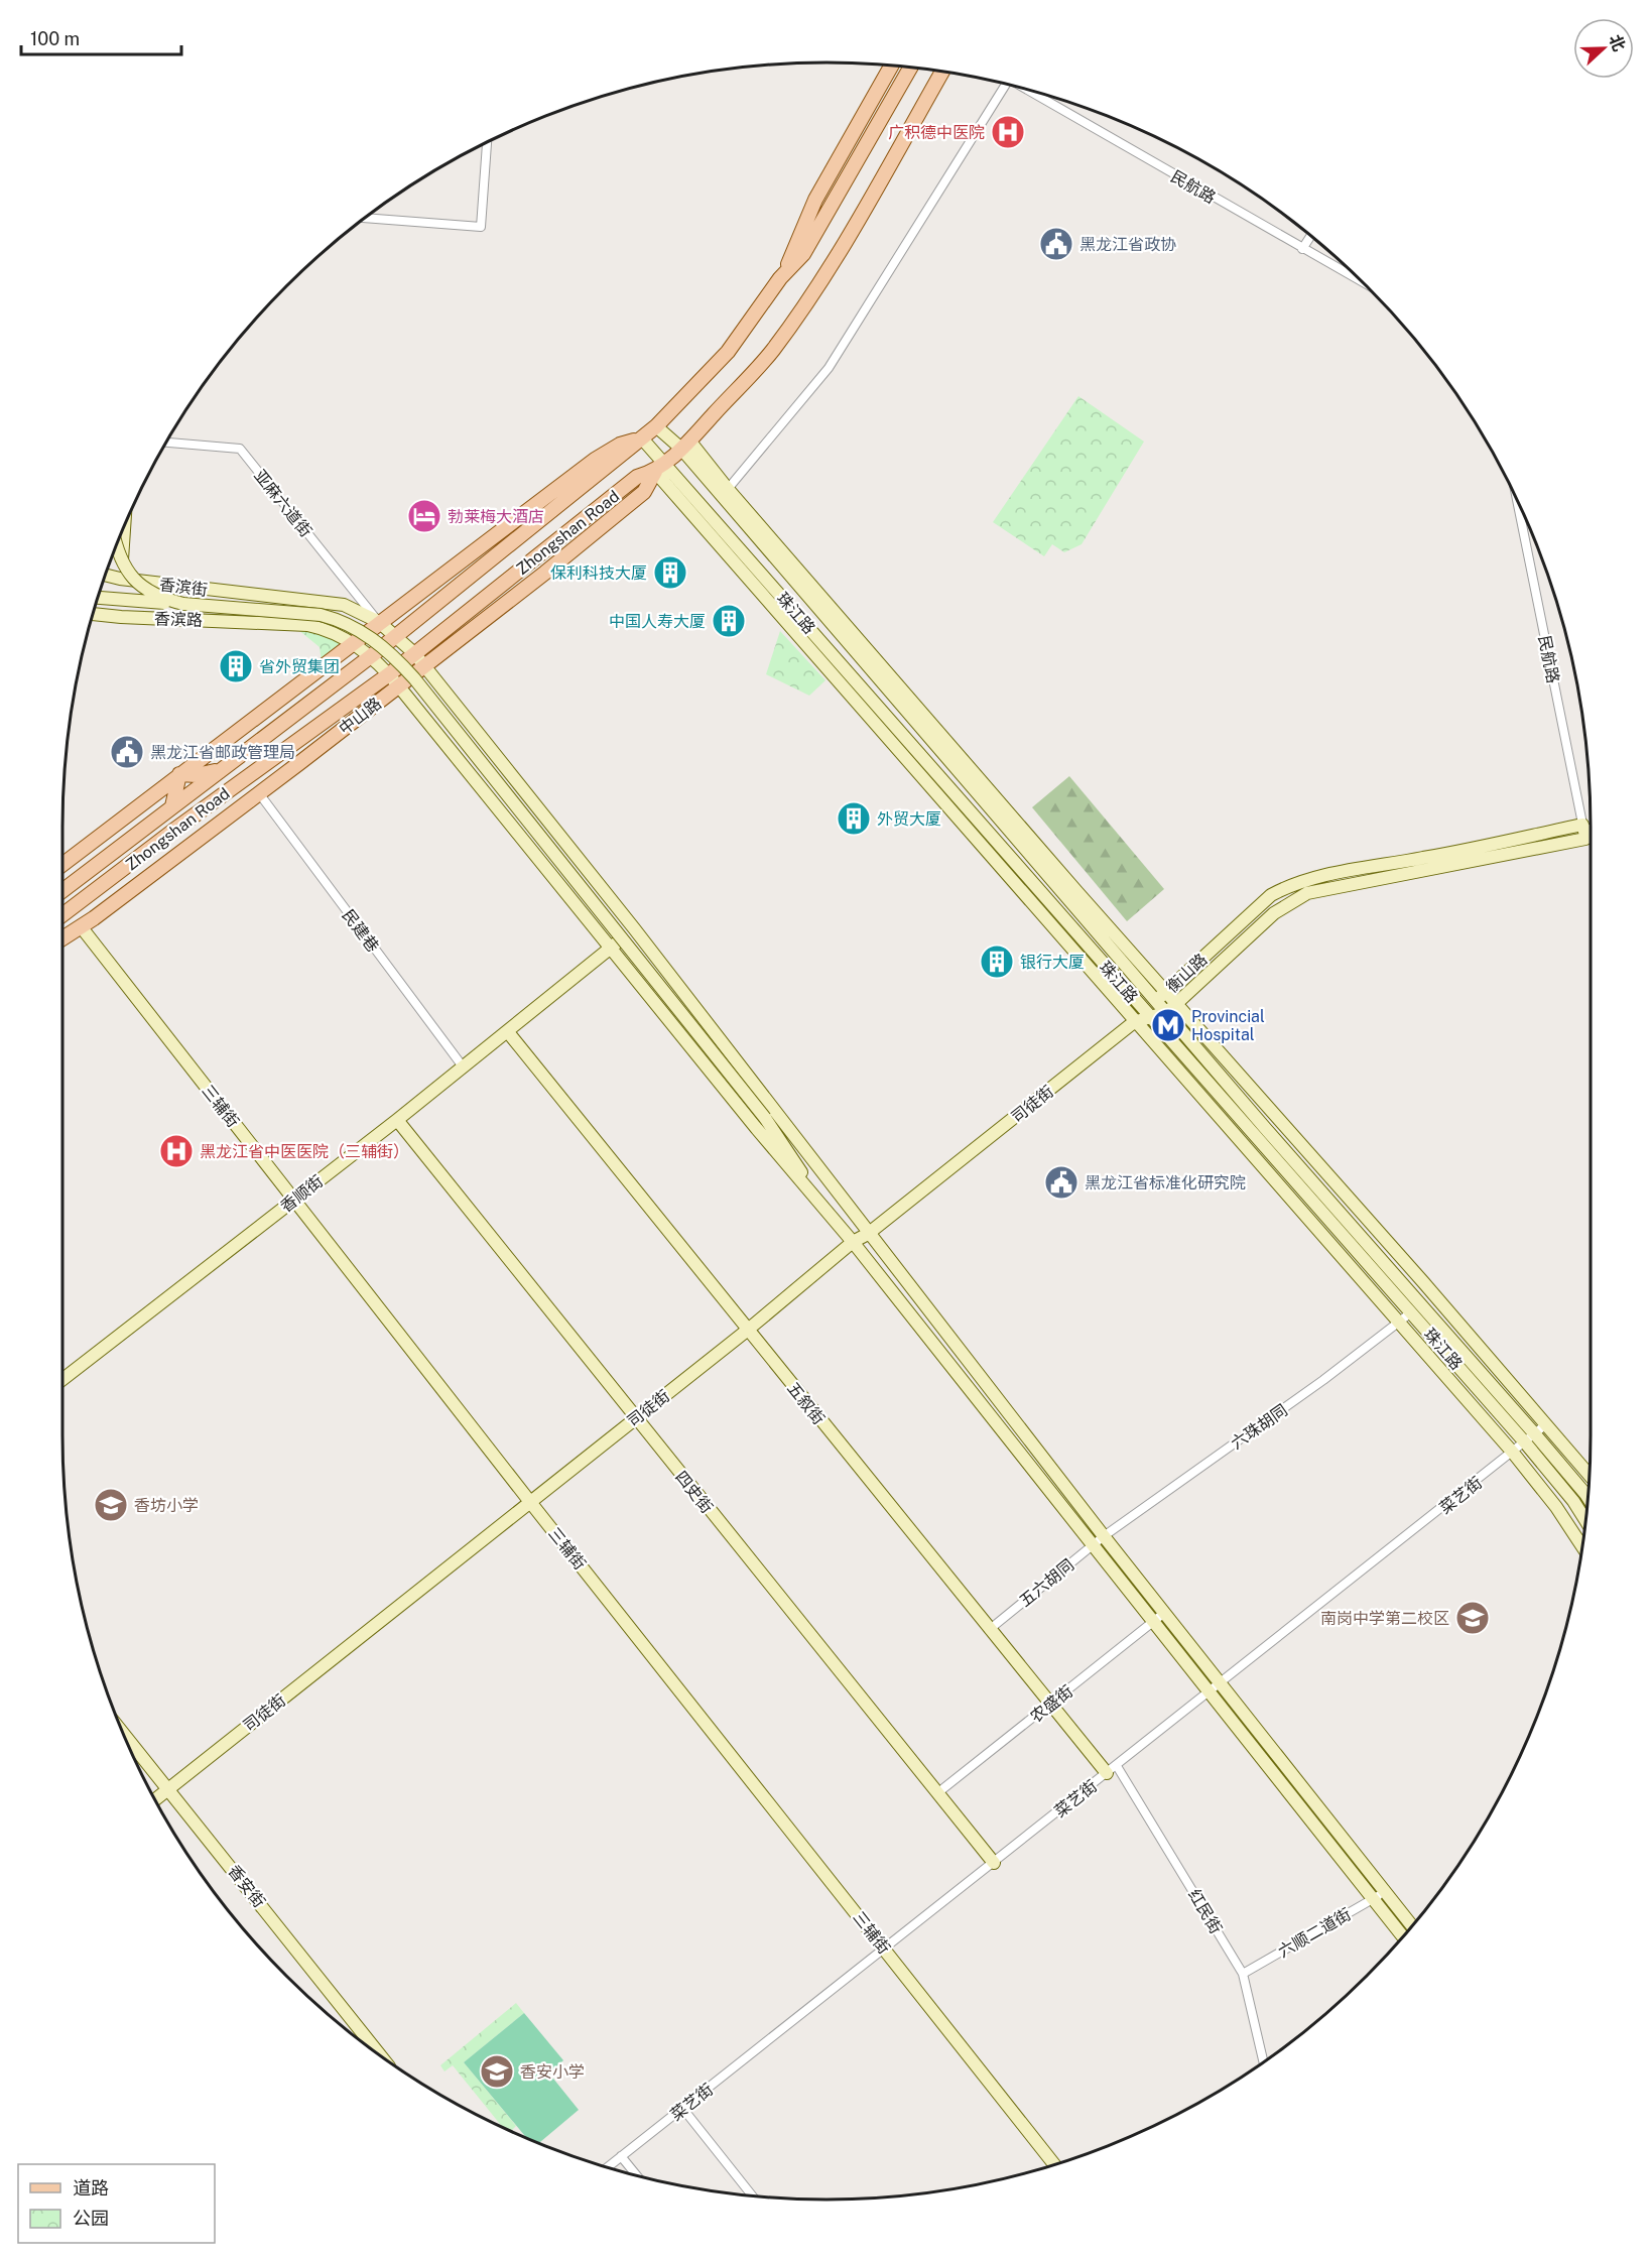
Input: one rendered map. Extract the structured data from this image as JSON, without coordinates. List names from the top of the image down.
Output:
{
  "streets": {
    "main road": ["Zhongshan Road", "中山路"],
    "street": [
      "民航路",
      "亚麻六道街",
      "香滨街",
      "珠江路",
      "香滨路",
      "民建巷",
      "衡山路",
      "司徒街",
      "三辅街",
      "香顺街",
      "五叙街",
      "六珠胡同",
      "四史街",
      "菜艺街",
      "五六胡同",
      "农盛街",
      "香安街",
      "红民街",
      "六顺二道街"
    ]
  },
  "crossings": [
    ["民航路", "衡山路"],
    ["亚麻六道街", "香滨街"],
    ["Zhongshan Road", "香滨街"],
    ["Zhongshan Road", "珠江路"],
    ["Zhongshan Road", "香滨路"],
    ["Zhongshan Road", "中山路"],
    ["香滨街", "中山路"],
    ["香滨街", "司徒街"],
    ["香滨街", "香顺街"],
    ["香滨街", "六珠胡同"],
    ["香滨街", "菜艺街"],
    ["香滨街", "五六胡同"],
    ["香滨街", "农盛街"],
    ["香滨街", "六顺二道街"],
    ["珠江路", "中山路"],
    ["珠江路", "衡山路"],
    ["珠江路", "司徒街"],
    ["珠江路", "六珠胡同"],
    ["珠江路", "菜艺街"],
    ["香滨路", "中山路"],
    ["香滨路", "香顺街"],
    ["中山路", "民建巷"],
    ["中山路", "三辅街"],
    ["民建巷", "香顺街"],
    ["衡山路", "司徒街"],
    ["司徒街", "三辅街"],
    ["司徒街", "五叙街"],
    ["司徒街", "四史街"],
    ["司徒街", "香安街"],
    ["三辅街", "香顺街"],
    ["三辅街", "菜艺街"],
    ["香顺街", "五叙街"],
    ["香顺街", "四史街"],
    ["五叙街", "菜艺街"],
    ["五叙街", "五六胡同"],
    ["五叙街", "农盛街"],
    ["五叙街", "红民街"],
    ["六珠胡同", "五六胡同"],
    ["四史街", "菜艺街"],
    ["四史街", "农盛街"],
    ["菜艺街", "红民街"],
    ["红民街", "六顺二道街"]
  ],
  "places": {
    "hospital": ["广积德中医院", "黑龙江省中医医院（三辅街）"],
    "public building": ["黑龙江省政协", "黑龙江省邮政管理局", "黑龙江省标准化研究院"],
    "hotel": ["勃莱梅大酒店"],
    "building": [
      "保利科技大厦",
      "中国人寿大厦",
      "省外贸集团",
      "外贸大厦",
      "银行大厦"
    ],
    "metro station": ["Provincial Hospital"],
    "school or university": ["香坊小学", "南岗中学第二校区", "香安小学"]
  },
  "legend": ["道路", "公园"],
  "scale_bar": "100 m",
  "north": "right"
}
